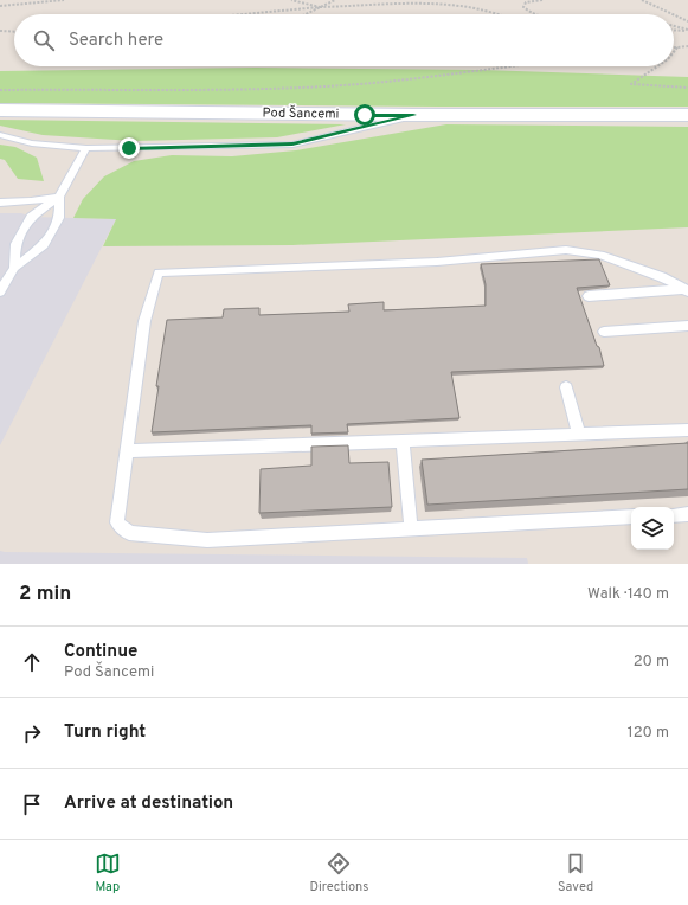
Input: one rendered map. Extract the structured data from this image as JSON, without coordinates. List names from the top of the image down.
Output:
{
  "streets": {
    "street": ["Pod Šancemi"]
  },
  "page": {
    "search": "Search here",
    "heading": ["2 min", "Walk · 140 m"],
    "list": [
      ["Continue", "Pod Šancemi", "20 m"],
      ["Turn right", "120 m"],
      "Arrive at destination"
    ],
    "nav": ["Map", "Directions", "Saved"]
  }
}
